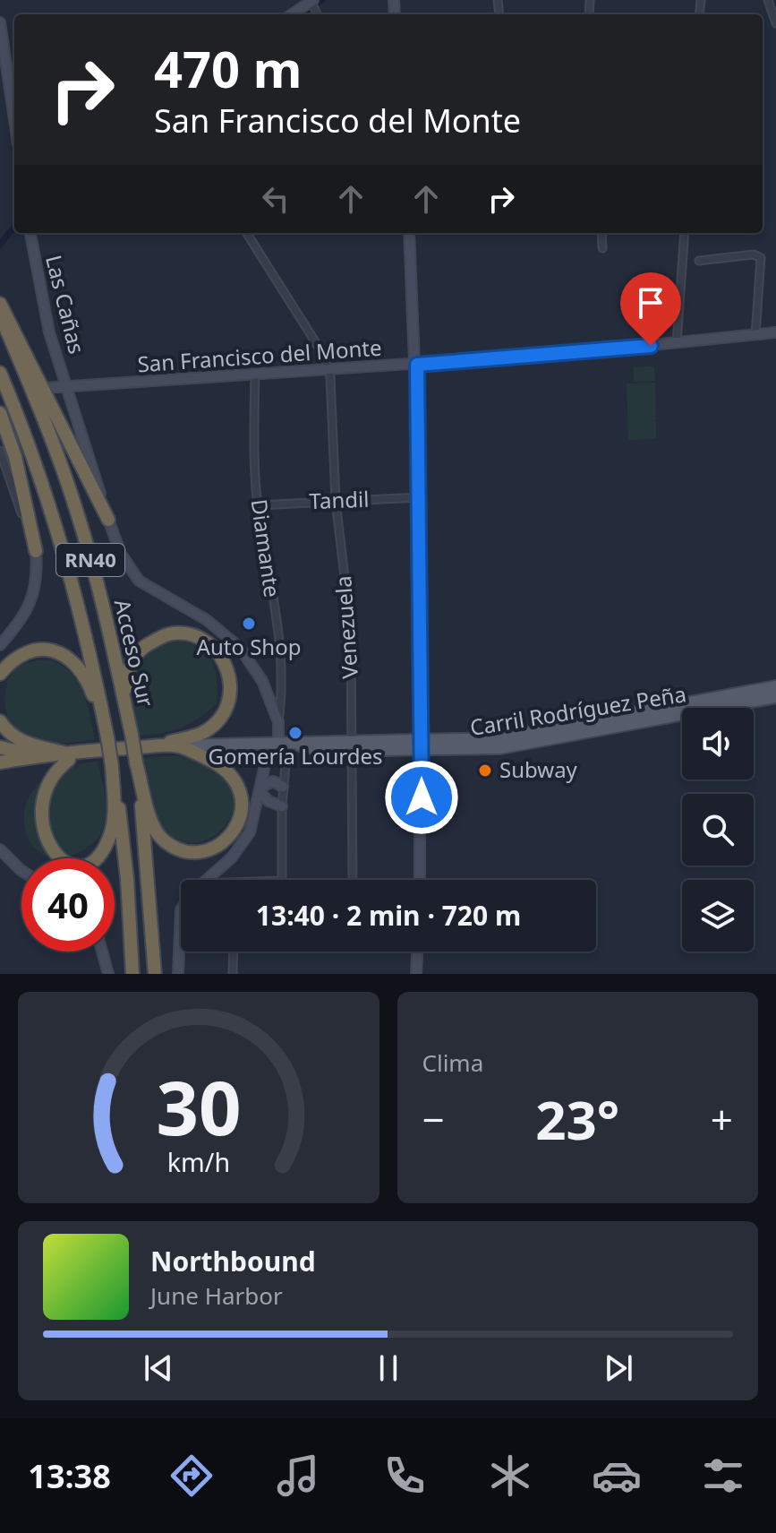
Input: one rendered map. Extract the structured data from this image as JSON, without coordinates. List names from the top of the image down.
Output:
{
  "streets": {
    "highway": ["RN40", "Acceso Sur", "Carril Rodríguez Peña"],
    "street": [
      "Las Cañas",
      "San Francisco del Monte",
      "Tandil",
      "Diamante",
      "Venezuela"
    ]
  },
  "crossings": [
    ["Las Cañas", "San Francisco del Monte"],
    ["Las Cañas", "Diamante"],
    ["San Francisco del Monte", "Diamante"],
    ["San Francisco del Monte", "Venezuela"],
    ["Tandil", "Diamante"],
    ["Tandil", "Venezuela"],
    ["Venezuela", "Carril Rodríguez Peña"]
  ],
  "places": ["Auto Shop", "Gomería Lourdes", "Subway"],
  "page": {
    "turn": ["470 m", "San Francisco del Monte"],
    "limit": "40",
    "trip": "13:40 · 2 min · 720 m",
    "tile": "Clima",
    "heat": ["−", "23°", "+"],
    "song": ["Northbound", "June Harbor"],
    "tabs": "13:38",
    "gauge": ["30", "km/h"]
  }
}
